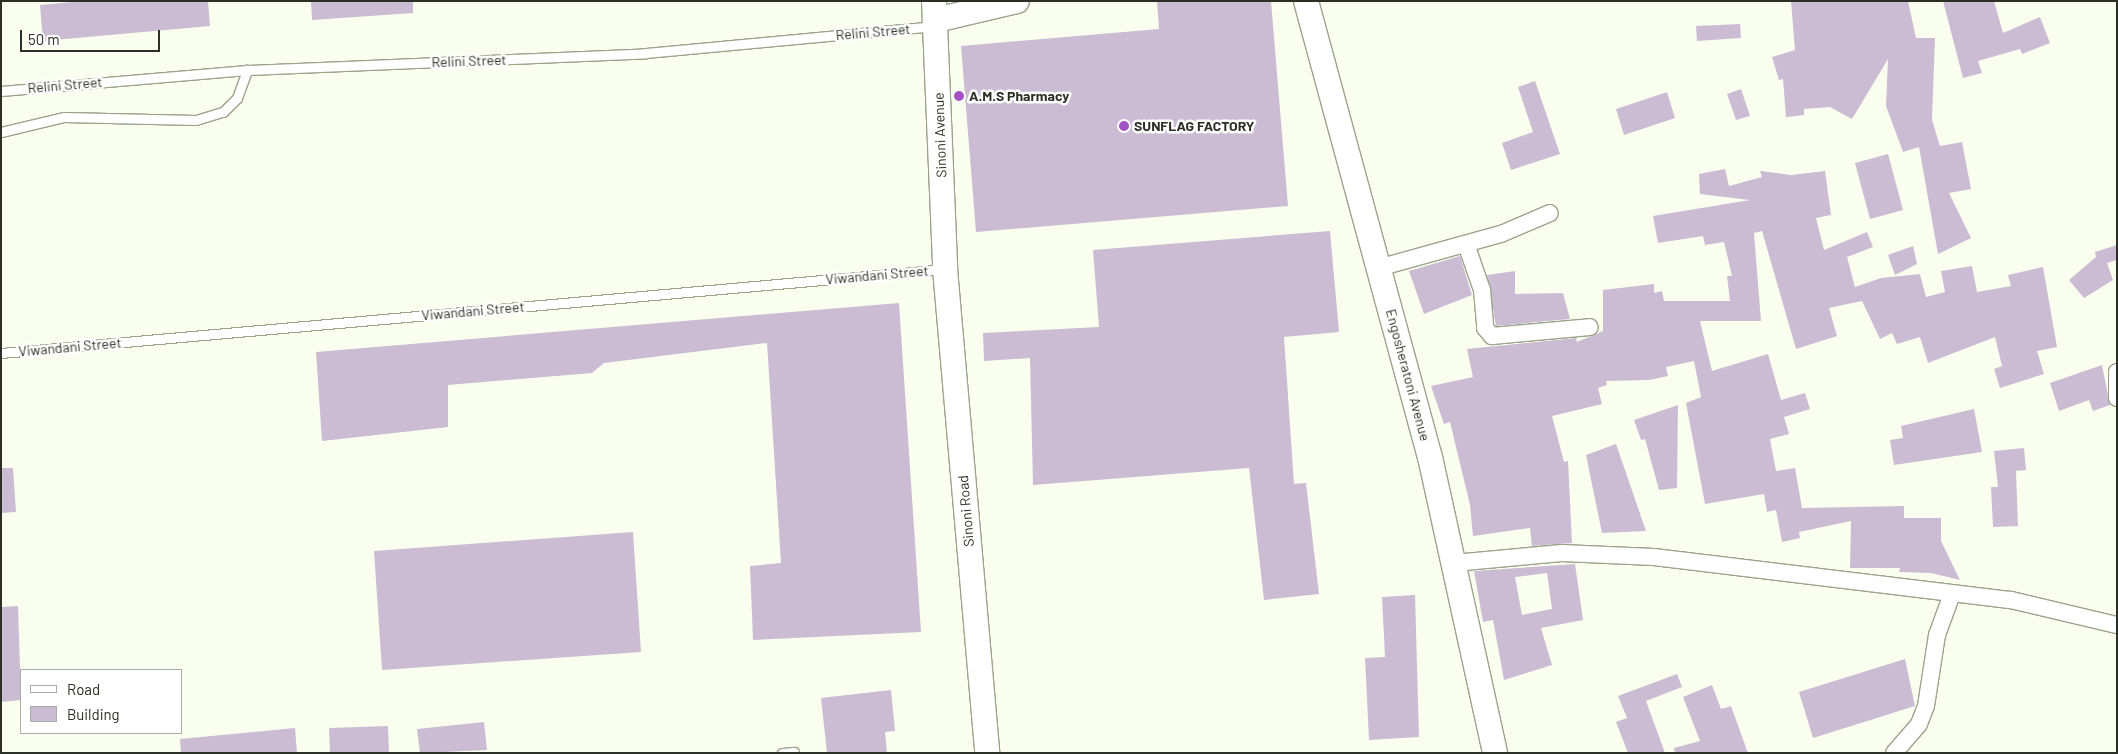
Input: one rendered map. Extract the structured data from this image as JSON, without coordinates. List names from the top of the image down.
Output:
{
  "streets": {
    "street": ["Sinoni Avenue", "Engosheratoni Avenue", "Sinoni Road"],
    "lane": ["Relini Street", "Viwandani Street"]
  },
  "crossings": [
    ["Relini Street", "Sinoni Avenue"],
    ["Sinoni Avenue", "Viwandani Street"],
    ["Sinoni Avenue", "Sinoni Road"],
    ["Viwandani Street", "Sinoni Road"]
  ],
  "places": ["A.M.S Pharmacy", "SUNFLAG FACTORY"],
  "legend": ["Road", "Building"],
  "scale_bar": "50 m"
}
